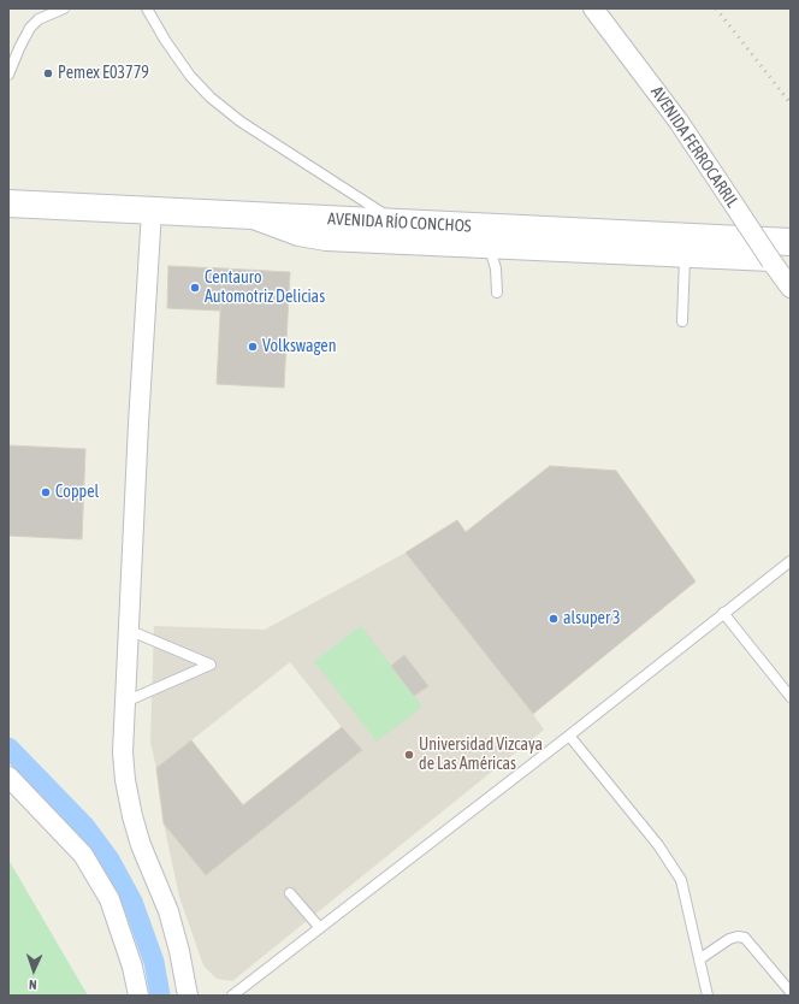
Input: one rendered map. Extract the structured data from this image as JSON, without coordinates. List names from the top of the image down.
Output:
{
  "streets": {
    "main road": ["AVENIDA RÍO CONCHOS"],
    "street": ["AVENIDA FERROCARRIL"]
  },
  "places": [
    "Pemex E03779",
    "Centauro Automotriz Delicias",
    "Volkswagen",
    "Coppel",
    "alsuper 3",
    "Universidad Vizcaya de Las Américas"
  ],
  "north": "bottom"
}
